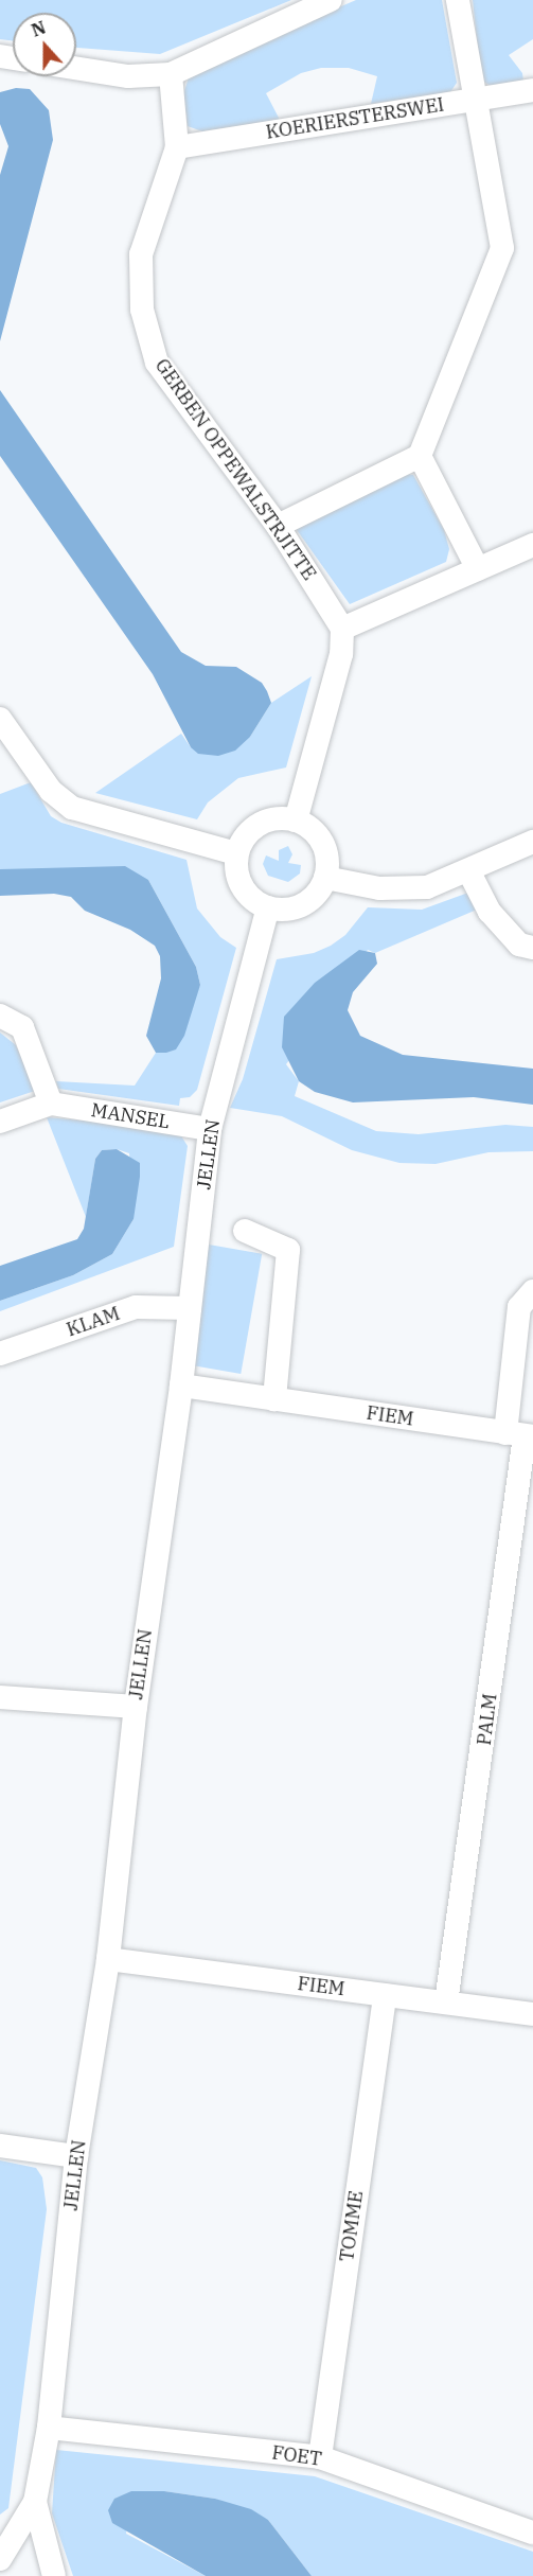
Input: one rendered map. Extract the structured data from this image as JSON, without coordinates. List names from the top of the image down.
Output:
{
  "streets": {
    "street": [
      "KOERIERSTERSWEI",
      "GERBEN OPPEWALSTRJITTE",
      "MANSEL",
      "JELLEN",
      "KLAM",
      "FIEM",
      "PALM",
      "TOMME",
      "FOET"
    ]
  },
  "crossings": [
    ["KOERIERSTERSWEI", "GERBEN OPPEWALSTRJITTE"],
    ["MANSEL", "JELLEN"],
    ["JELLEN", "KLAM"],
    ["JELLEN", "FIEM"],
    ["JELLEN", "FOET"],
    ["FIEM", "PALM"],
    ["FIEM", "TOMME"],
    ["TOMME", "FOET"]
  ],
  "north": "top"
}
